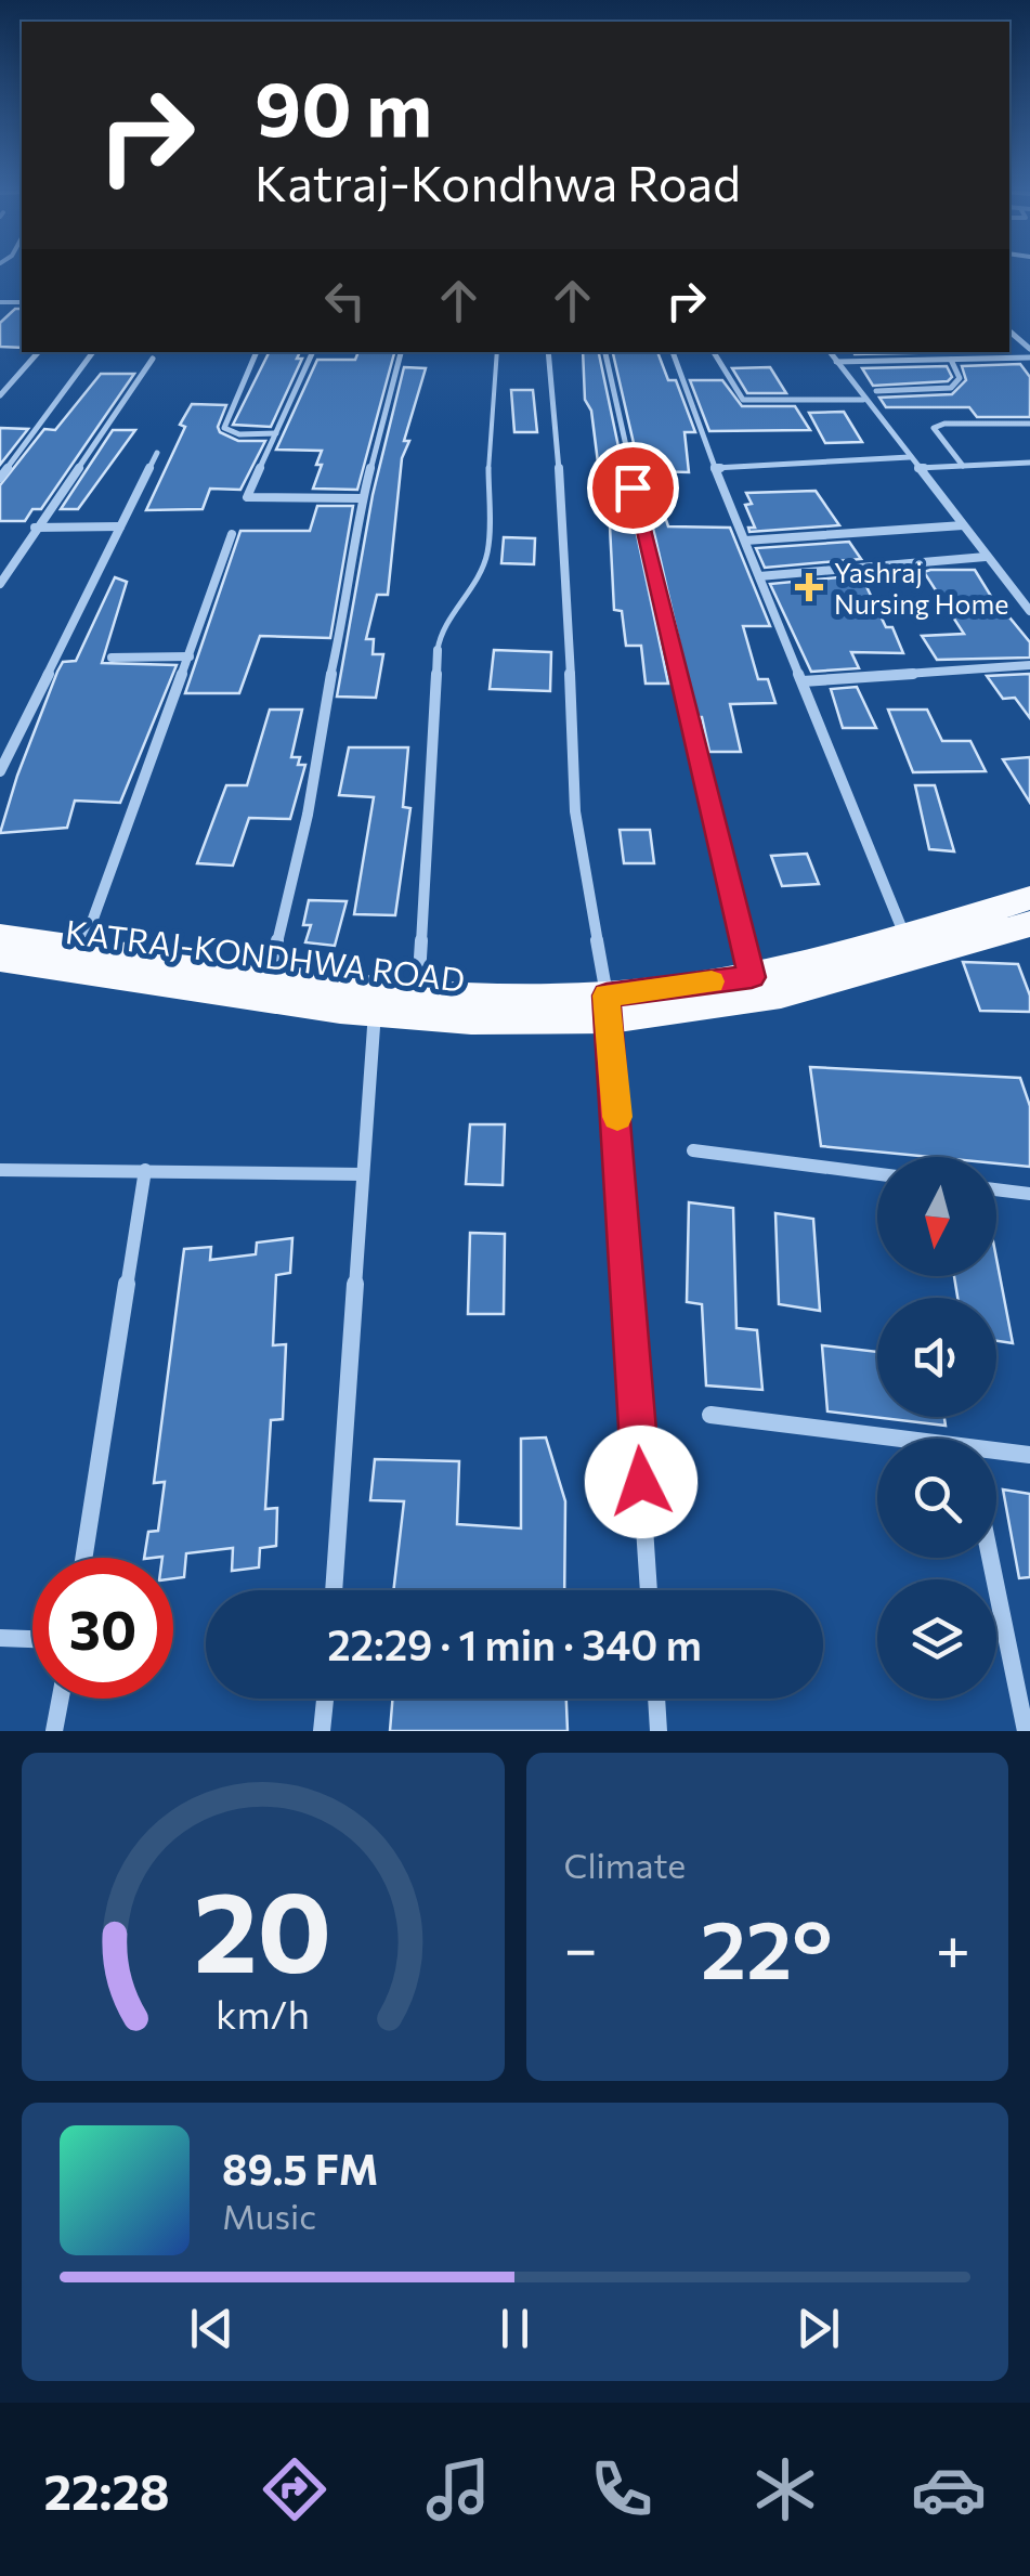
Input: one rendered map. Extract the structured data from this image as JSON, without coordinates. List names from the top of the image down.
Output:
{
  "streets": {
    "highway": ["KATRAJ-KONDHWA ROAD"]
  },
  "places": {
    "health": ["Yashraj Nursing Home"]
  },
  "north": "bottom",
  "page": {
    "turn": ["90 m", "Katraj-Kondhwa Road"],
    "limit": "30",
    "trip": "22:29 · 1 min · 340 m",
    "tile": "Climate",
    "heat": ["−", "22°", "+"],
    "song": ["89.5 FM", "Music"],
    "tabs": "22:28",
    "gauge": ["20", "km/h"]
  }
}
